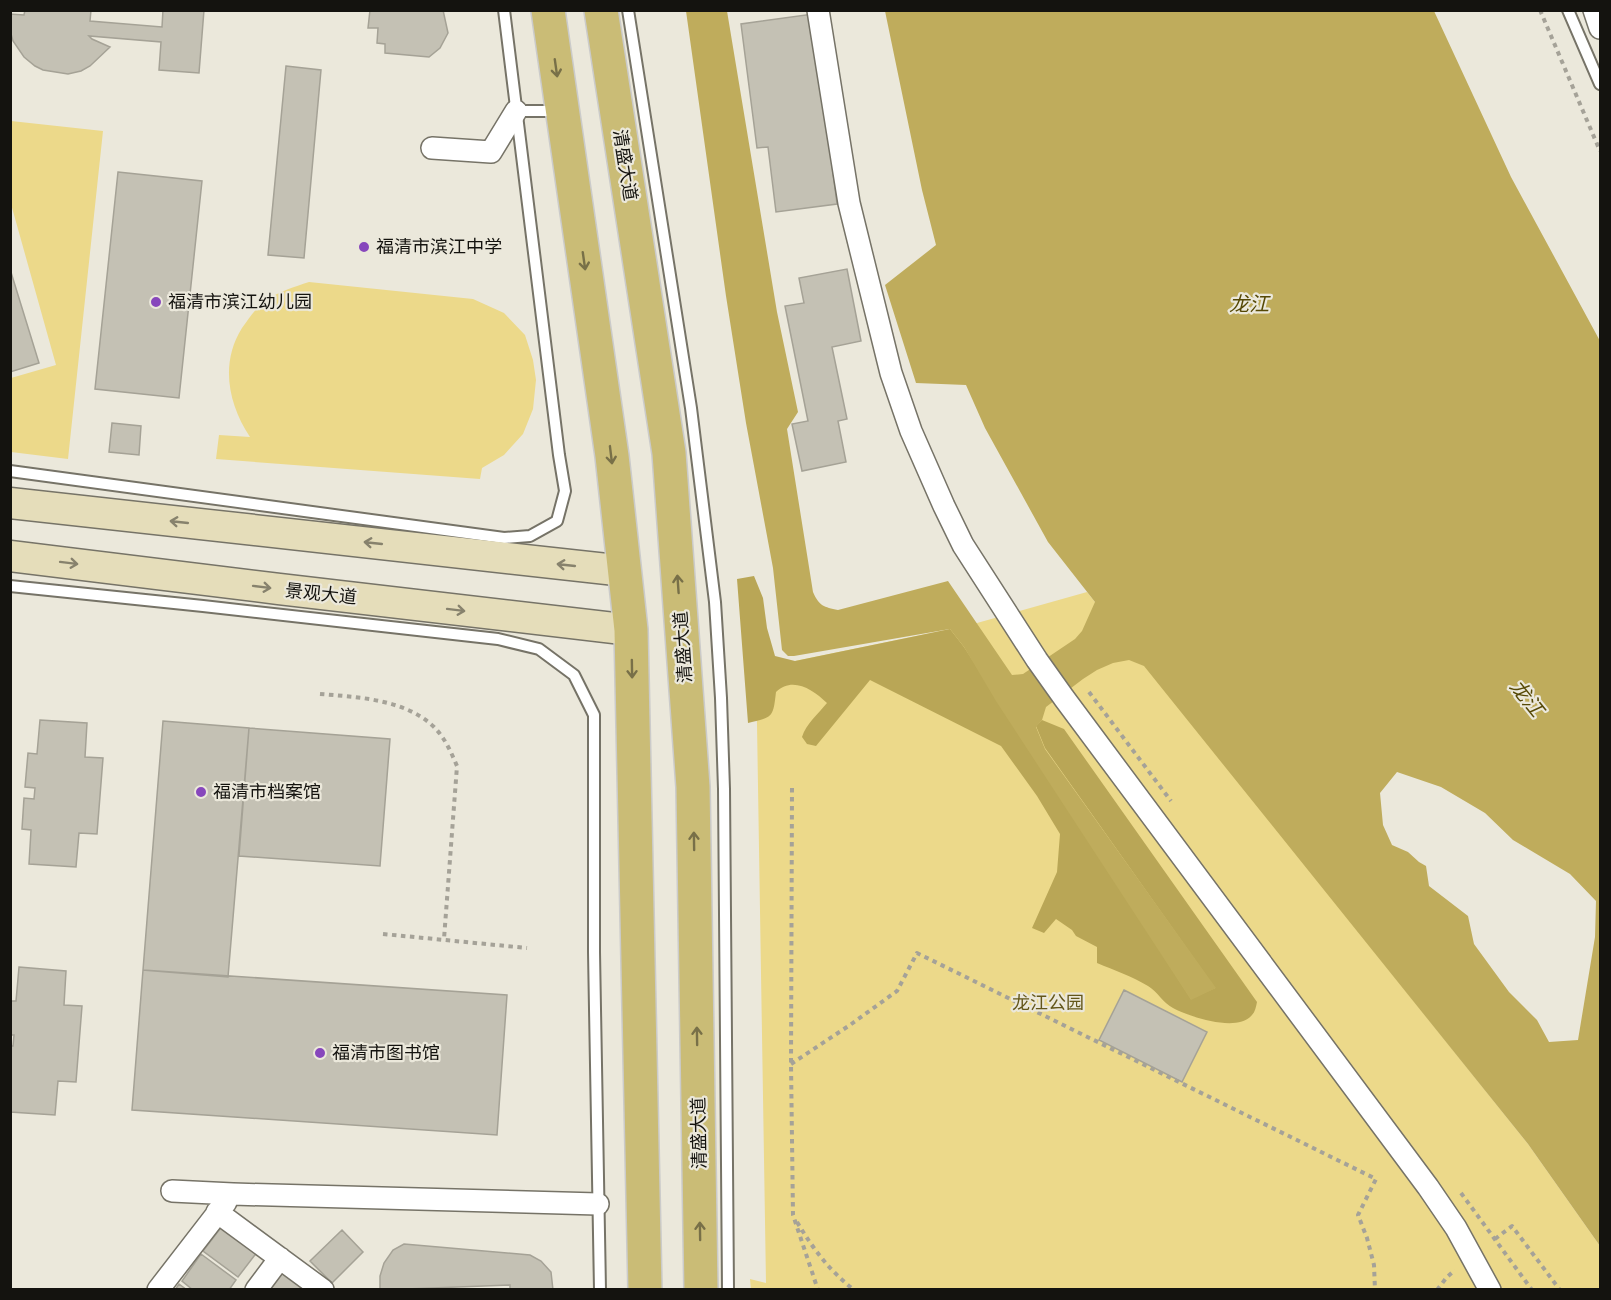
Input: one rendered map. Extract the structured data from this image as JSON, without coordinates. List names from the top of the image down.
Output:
{
  "streets": {
    "main road": ["清盛大道"],
    "street": ["景观大道"]
  },
  "water": ["龙江"],
  "parks": ["龙江公园"],
  "places": [
    "福清市滨江中学",
    "福清市滨江幼儿园",
    "福清市档案馆",
    "福清市图书馆"
  ]
}
